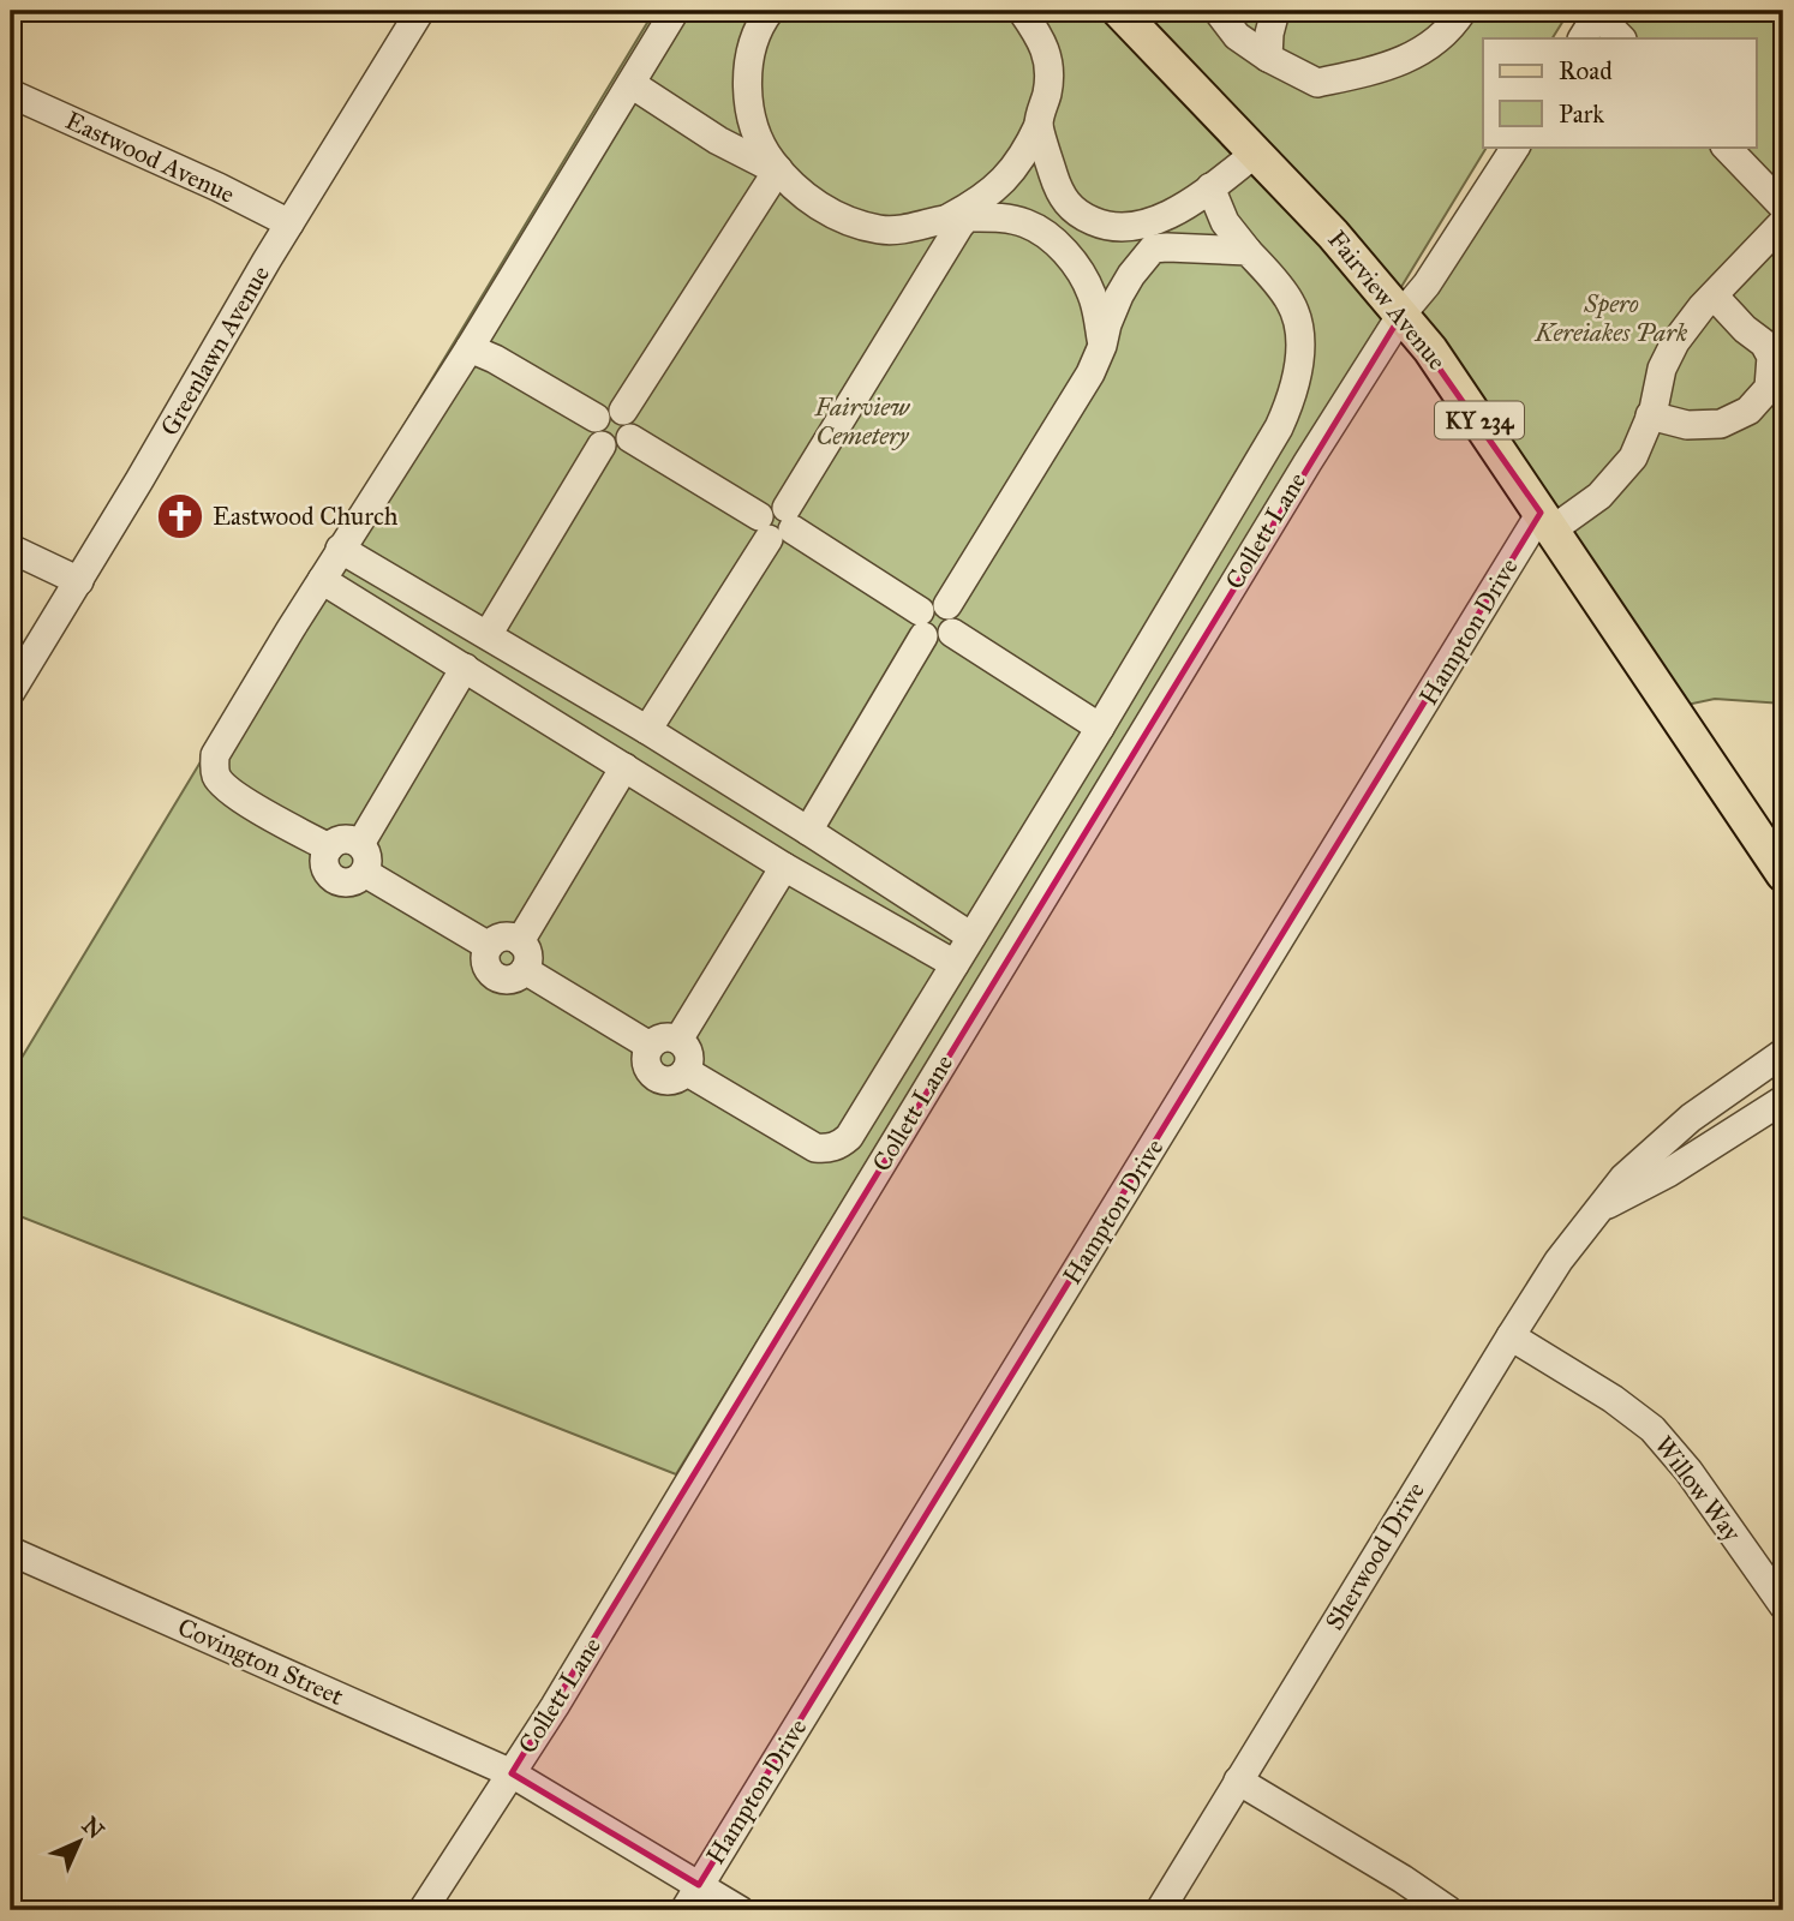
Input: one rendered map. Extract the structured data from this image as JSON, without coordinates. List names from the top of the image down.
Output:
{
  "streets": {
    "main road": ["Fairview Avenue", "KY 234"],
    "street": [
      "Eastwood Avenue",
      "Greenlawn Avenue",
      "Collett Lane",
      "Hampton Drive",
      "Willow Way",
      "Sherwood Drive",
      "Covington Street"
    ]
  },
  "crossings": [
    ["Eastwood Avenue", "Greenlawn Avenue"],
    ["Fairview Avenue", "Collett Lane"],
    ["Fairview Avenue", "Hampton Drive"],
    ["Collett Lane", "Covington Street"],
    ["Hampton Drive", "Covington Street"],
    ["Willow Way", "Sherwood Drive"]
  ],
  "parks": ["Spero Kereiakes Park", "Fairview Cemetery"],
  "places": {
    "church": ["Eastwood Church"]
  },
  "legend": ["Road", "Park"],
  "north": "top right"
}
